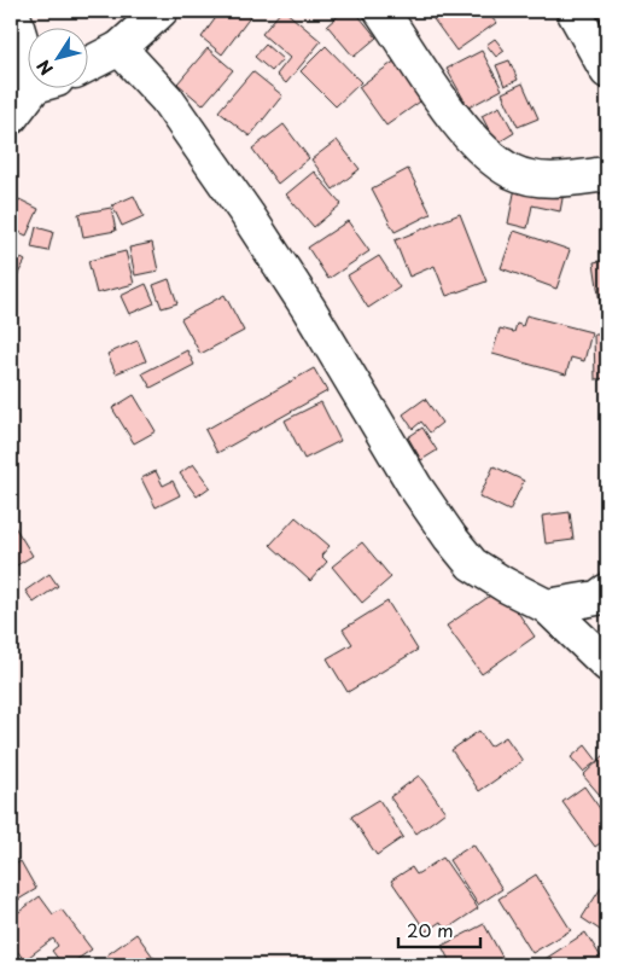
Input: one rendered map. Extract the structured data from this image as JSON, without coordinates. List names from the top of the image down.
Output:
{
  "scale_bar": "20 m",
  "north": "bottom left"
}
